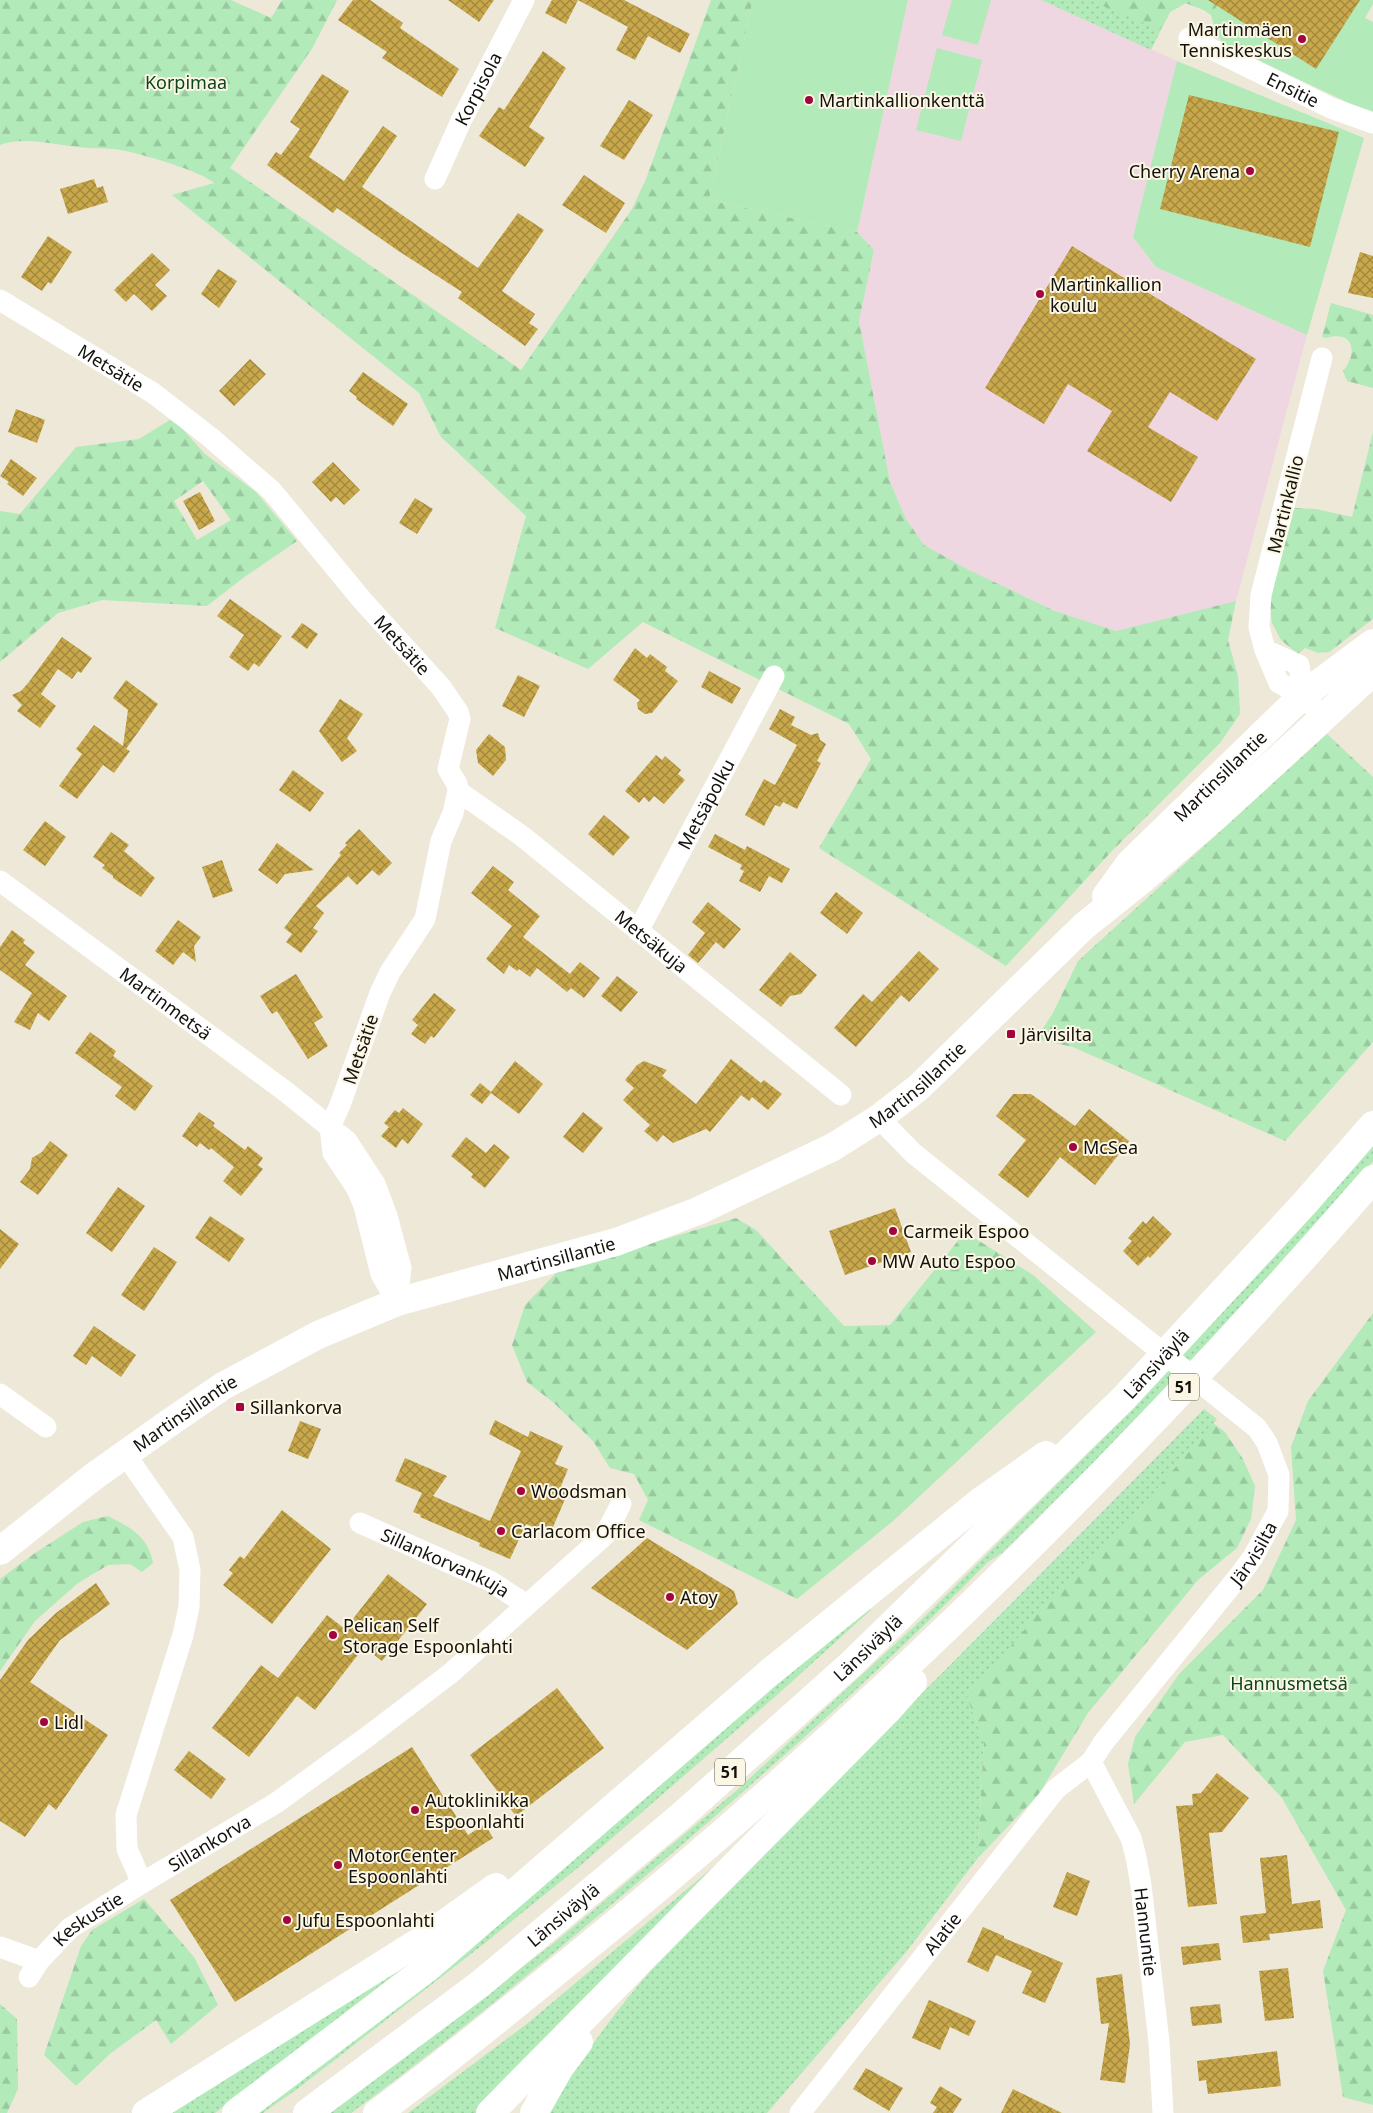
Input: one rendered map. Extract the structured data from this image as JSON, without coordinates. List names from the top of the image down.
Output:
{
  "streets": {
    "main road": ["Martinsillantie", "Länsiväylä", "51"],
    "street": [
      "Korpisola",
      "Ensitie",
      "Metsätie",
      "Martinkallio",
      "Metsäpolku",
      "Metsäkuja",
      "Martinmetsä",
      "Järvisilta",
      "Sillankorvankuja",
      "Sillankorva",
      "Keskustie",
      "Hannuntie",
      "Alatie"
    ]
  },
  "crossings": [
    ["Metsätie", "Metsäkuja"],
    ["Metsätie", "Martinmetsä"],
    ["Martinkallio", "Martinsillantie"],
    ["Martinsillantie", "Martinmetsä"],
    ["Martinsillantie", "Järvisilta"],
    ["Metsäpolku", "Metsäkuja"],
    ["Järvisilta", "Hannuntie"],
    ["Järvisilta", "Alatie"],
    ["Sillankorvankuja", "Sillankorva"],
    ["Sillankorva", "Keskustie"],
    ["Hannuntie", "Alatie"]
  ],
  "parks": ["Korpimaa", "Hannusmetsä"],
  "places": {
    "other": [
      "Martinmäen Tenniskeskus",
      "Martinkallionkenttä",
      "Cherry Arena",
      "Martinkallion koulu",
      "McSea",
      "Carmeik Espoo",
      "MW Auto Espoo",
      "Woodsman",
      "Carlacom Office",
      "Atoy",
      "Pelican Self Storage Espoonlahti",
      "Lidl",
      "Autoklinikka Espoonlahti",
      "MotorCenter Espoonlahti",
      "Jufu Espoonlahti"
    ],
    "transit": ["Järvisilta", "Sillankorva"]
  }
}
